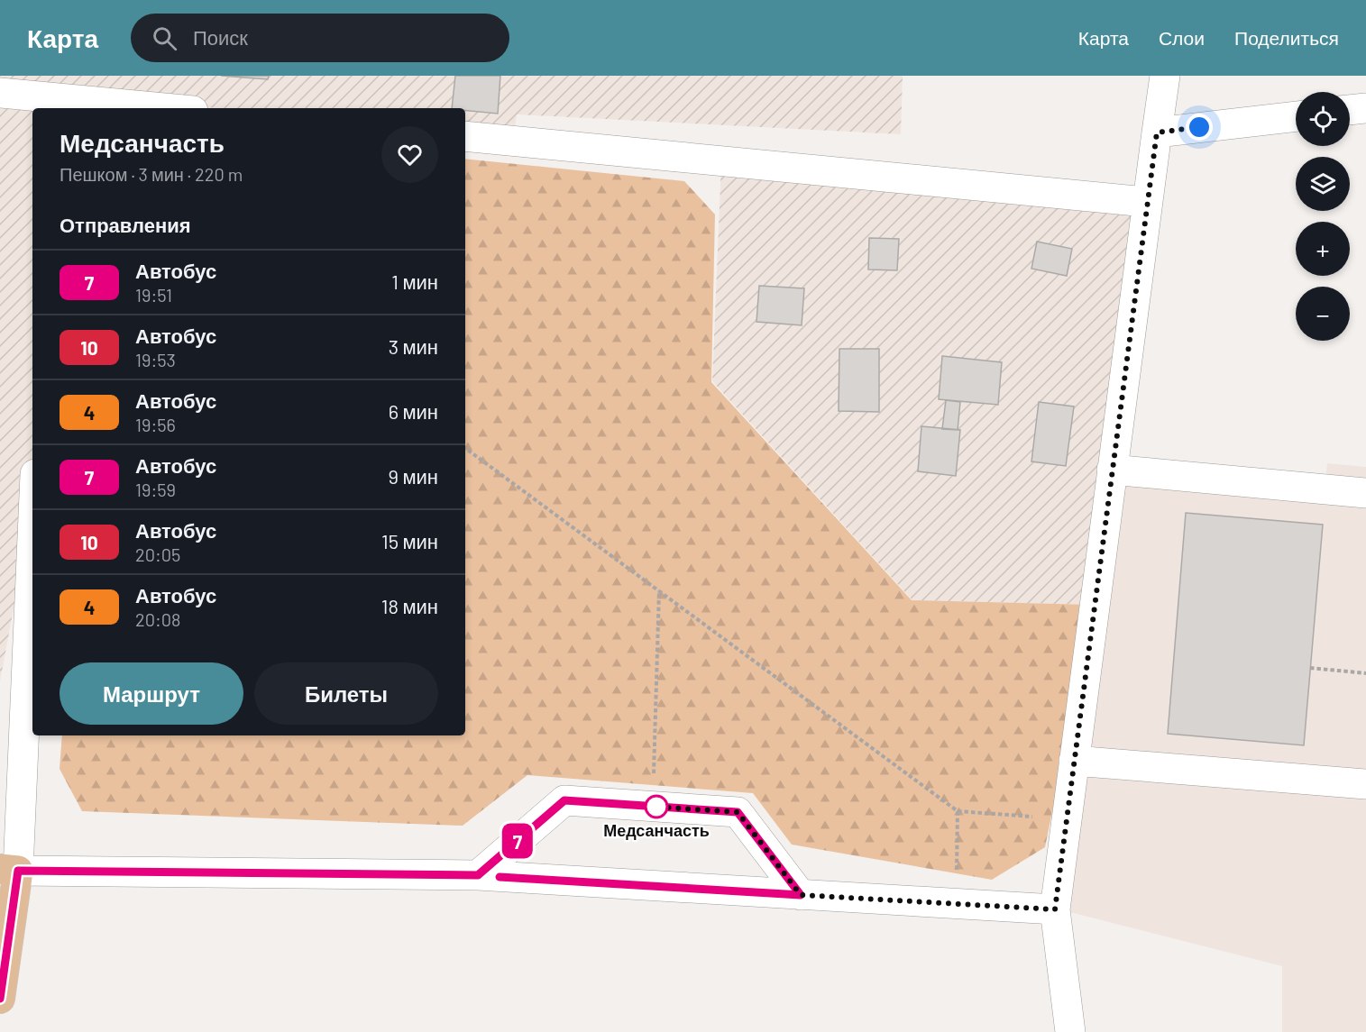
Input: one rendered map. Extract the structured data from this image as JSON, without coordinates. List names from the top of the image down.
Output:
{
  "places": ["Медсанчасть"],
  "lines": ["bus line 7"],
  "page": {
    "header": "Карта",
    "search": "Поиск",
    "nav": ["Карта", "Слои", "Поделиться"],
    "on_map": "7",
    "map_buttons": ["+", "−"],
    "heading": [
      ["Медсанчасть", "Пешком · 3 мин · 220 m"],
      "Отправления"
    ],
    "list": [
      {
        "mark": "7",
        "name": "Автобус",
        "note": "19:51",
        "value": "1 мин"
      },
      {
        "mark": "10",
        "name": "Автобус",
        "note": "19:53",
        "value": "3 мин"
      },
      {
        "mark": "4",
        "name": "Автобус",
        "note": "19:56",
        "value": "6 мин"
      },
      {
        "mark": "7",
        "name": "Автобус",
        "note": "19:59",
        "value": "9 мин"
      },
      {
        "mark": "10",
        "name": "Автобус",
        "note": "20:05",
        "value": "15 мин"
      },
      {
        "mark": "4",
        "name": "Автобус",
        "note": "20:08",
        "value": "18 мин"
      }
    ],
    "buttons": ["Маршрут", "Билеты"]
  }
}
